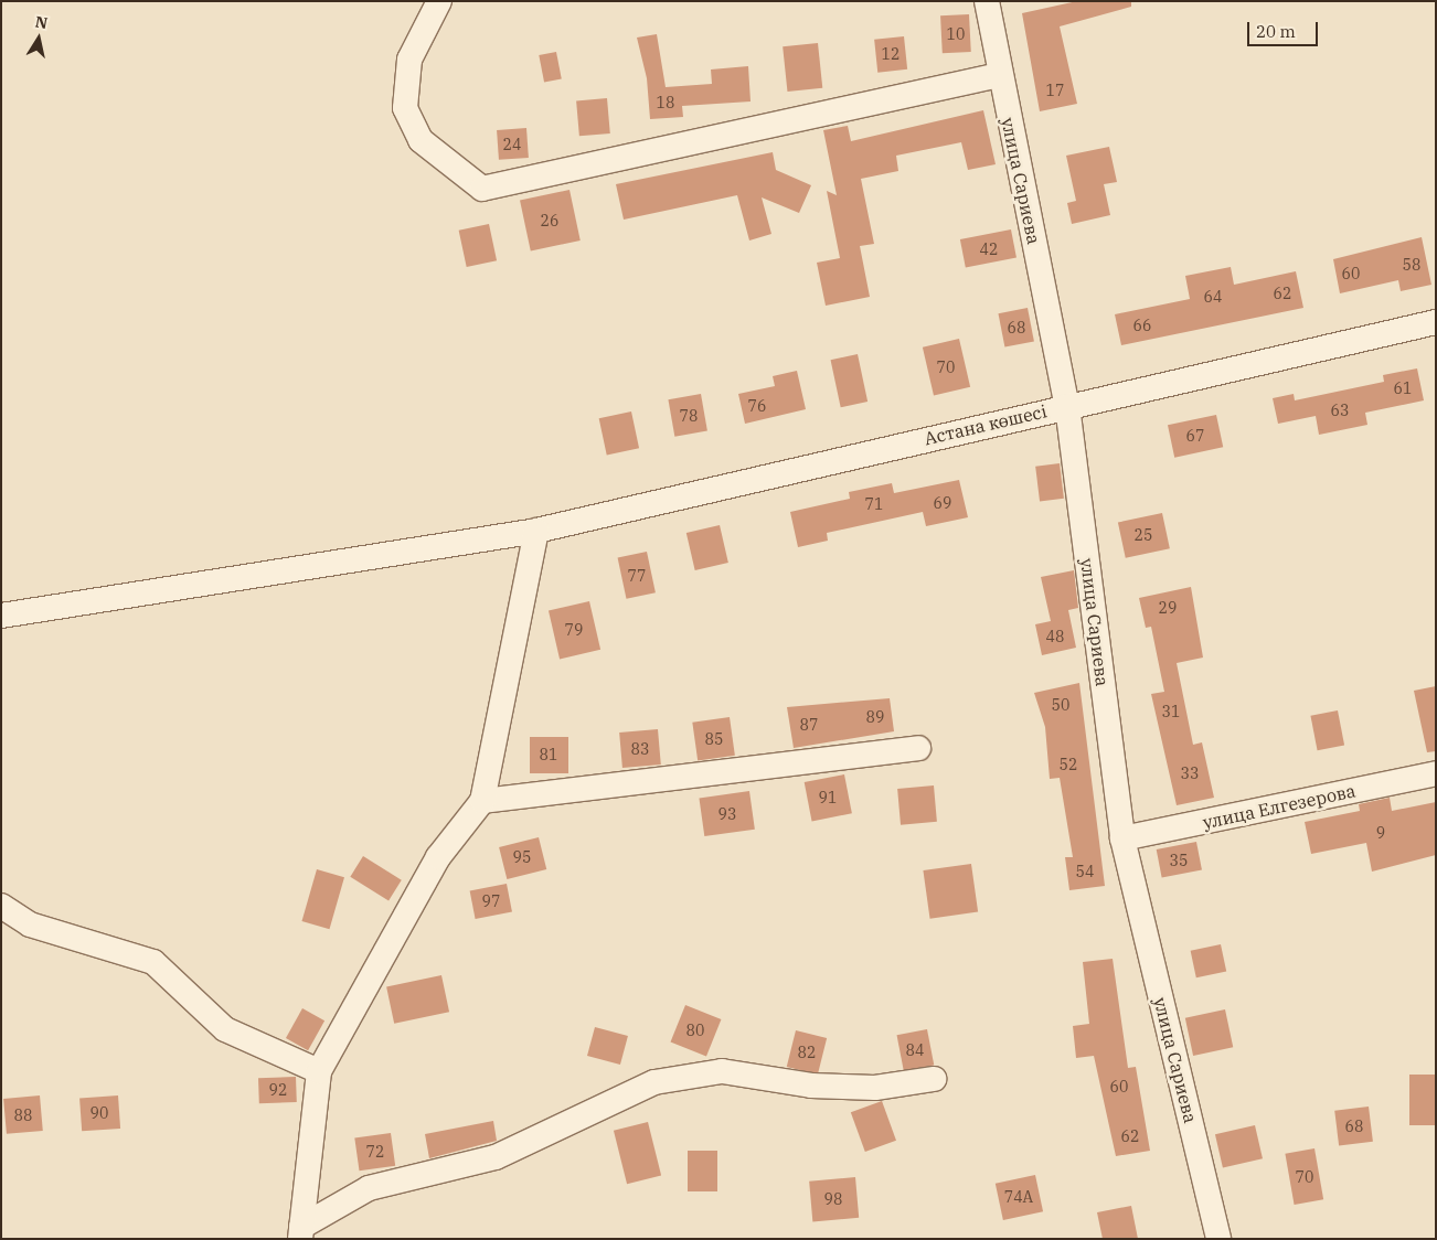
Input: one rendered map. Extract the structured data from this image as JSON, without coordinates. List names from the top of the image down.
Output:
{
  "streets": {
    "street": ["улица Сариева", "Астана көшесі", "улица Елгезерова"]
  },
  "crossings": [
    ["улица Сариева", "Астана көшесі"],
    ["улица Сариева", "улица Елгезерова"]
  ],
  "house_numbers": [
    "10",
    "12",
    "17",
    "18",
    "24",
    "26",
    "42",
    "58",
    "60",
    "62",
    "64",
    "66",
    "68",
    "70",
    "61",
    "76",
    "63",
    "78",
    "67",
    "69",
    "71",
    "25",
    "77",
    "29",
    "79",
    "48",
    "50",
    "31",
    "89",
    "87",
    "85",
    "83",
    "81",
    "52",
    "33",
    "91",
    "93",
    "9",
    "95",
    "35",
    "54",
    "97",
    "80",
    "84",
    "82",
    "60",
    "92",
    "90",
    "88",
    "68",
    "62",
    "72",
    "70",
    "74А",
    "98"
  ],
  "scale_bar": "20 m",
  "north": "top"
}
